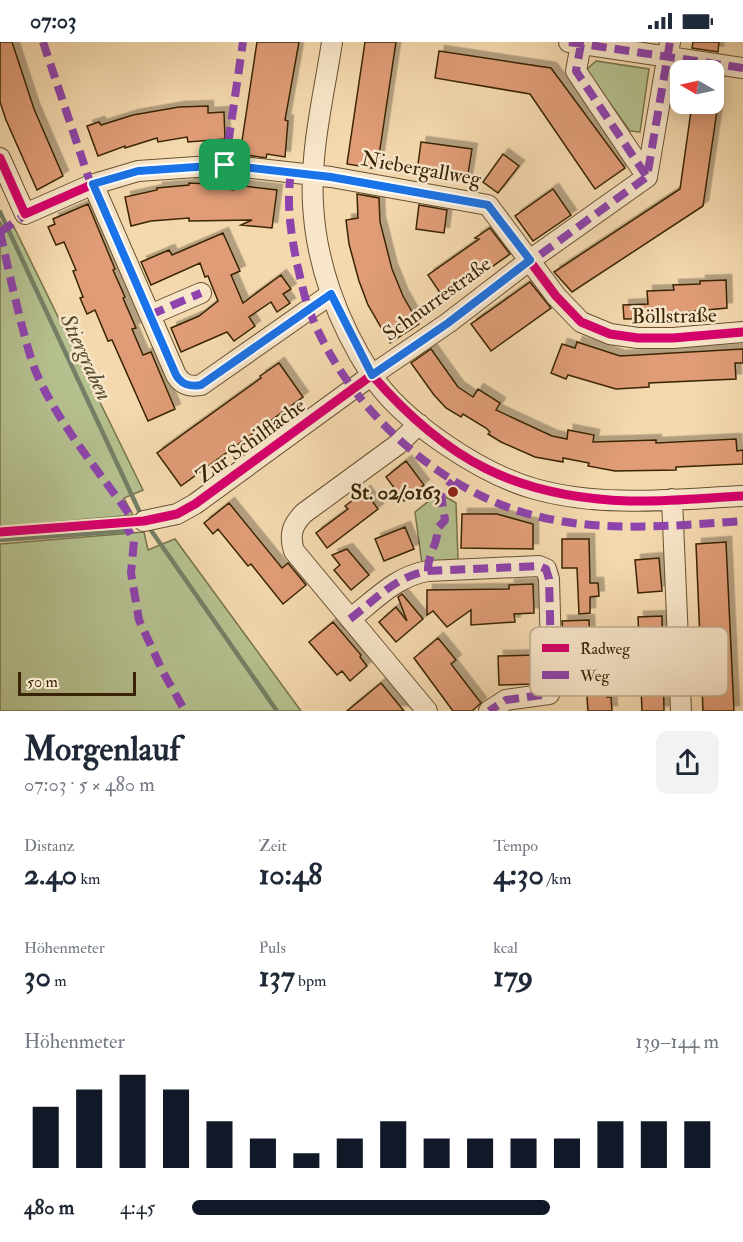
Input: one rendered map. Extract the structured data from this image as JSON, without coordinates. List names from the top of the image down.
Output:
{
  "streets": {
    "street": [
      "Niebergallweg",
      "Schnurrestraße",
      "Böllstraße",
      "Zur Schilflache"
    ]
  },
  "crossings": [
    ["Niebergallweg", "Schnurrestraße"],
    ["Niebergallweg", "Böllstraße"],
    ["Schnurrestraße", "Böllstraße"],
    ["Schnurrestraße", "Zur Schilflache"]
  ],
  "water": ["Stiergraben"],
  "places": ["St. 02/0163"],
  "legend": ["Radweg", "Weg"],
  "scale_bar": "50 m",
  "north": "left",
  "page": {
    "status": "07:03",
    "scale": "50 m",
    "heading": ["Morgenlauf", "07:03 · 5 × 480 m"],
    "stats": [
      ["Distanz", "2.40 km"],
      ["Zeit", "10:48"],
      ["Tempo", "4:30 /km"],
      ["Höhenmeter", "30 m"],
      ["Puls", "137 bpm"],
      ["kcal", "179"]
    ],
    "chart": ["Höhenmeter", "139–144 m"],
    "list": [
      {
        "name": "480 m",
        "note": "4:45"
      }
    ]
  }
}
